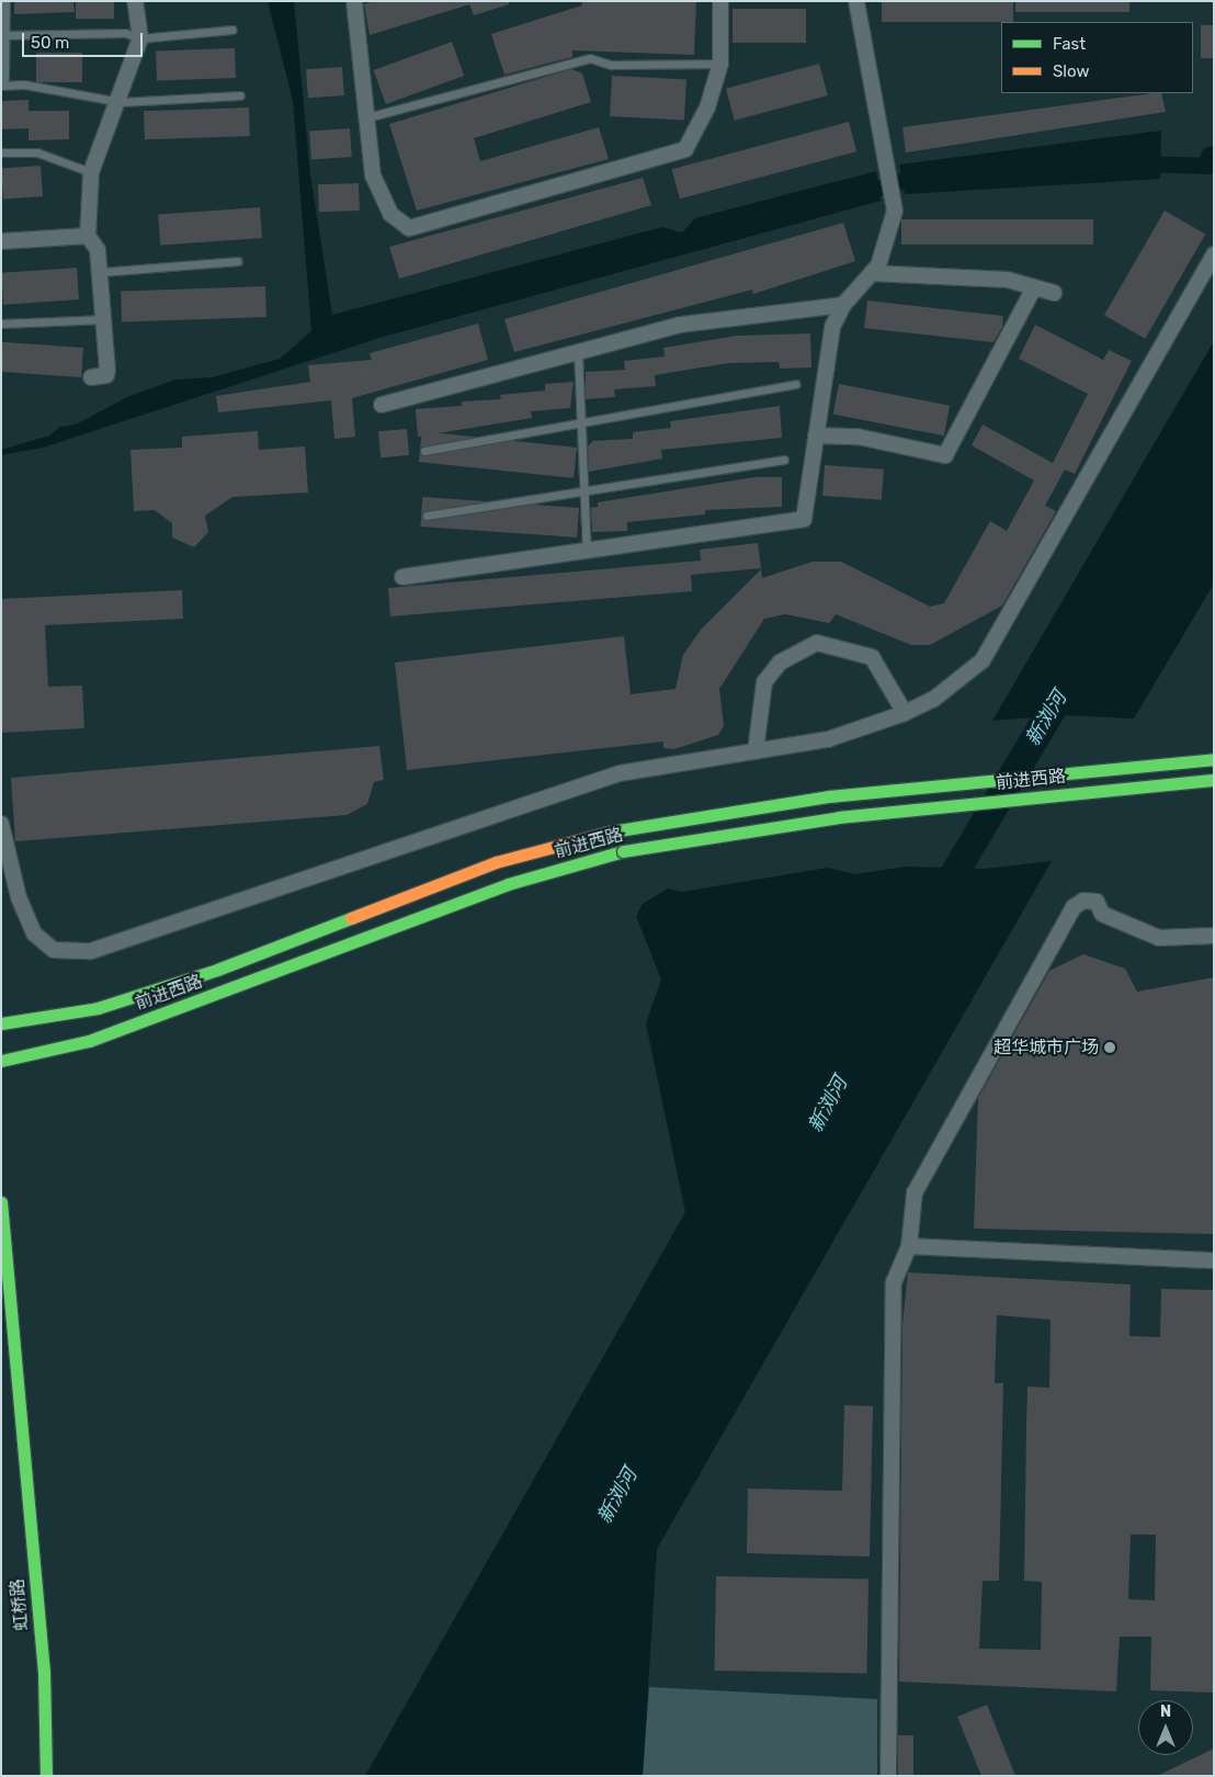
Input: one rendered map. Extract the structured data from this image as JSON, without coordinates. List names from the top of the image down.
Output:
{
  "streets": {
    "main road": ["前进西路", "虹桥路"]
  },
  "water": ["新浏河"],
  "places": ["超华城市广场"],
  "legend": ["Fast", "Slow"],
  "scale_bar": "50 m",
  "north": "top"
}
